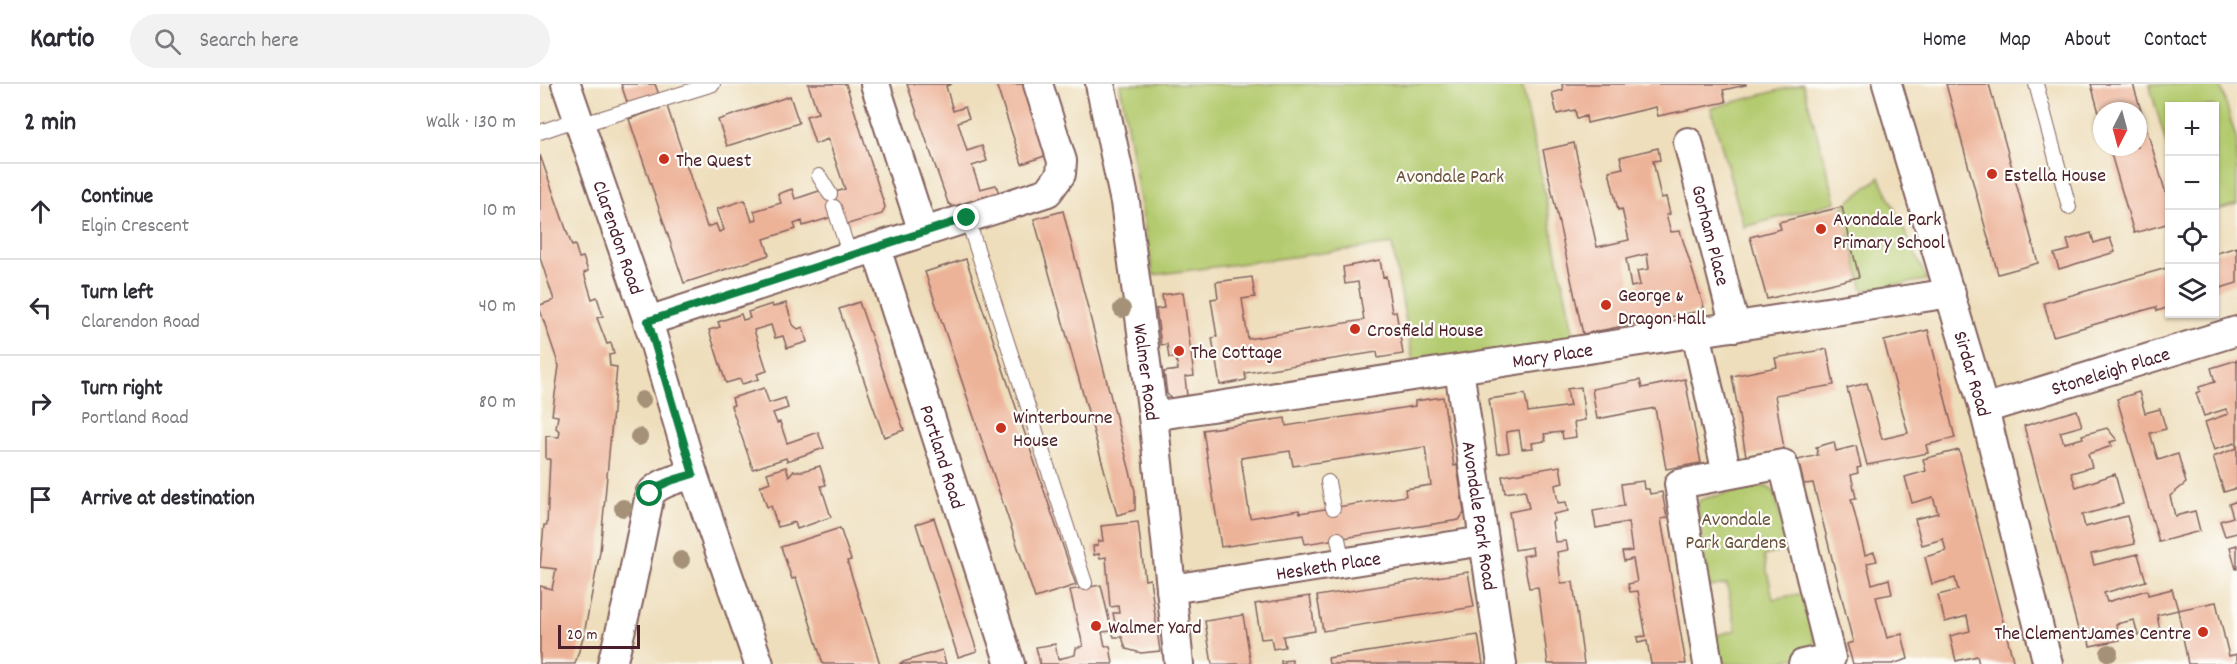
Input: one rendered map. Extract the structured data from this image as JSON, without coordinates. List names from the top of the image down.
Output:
{
  "streets": {
    "street": [
      "Gorham Place",
      "Clarendon Road",
      "Mary Place",
      "Stoneleigh Place",
      "Sirdar Road",
      "Walmer Road",
      "Portland Road",
      "Avondale Park Road",
      "Hesketh Place"
    ]
  },
  "crossings": [
    ["Gorham Place", "Mary Place"],
    ["Mary Place", "Sirdar Road"],
    ["Mary Place", "Walmer Road"],
    ["Mary Place", "Avondale Park Road"],
    ["Stoneleigh Place", "Sirdar Road"],
    ["Walmer Road", "Hesketh Place"],
    ["Avondale Park Road", "Hesketh Place"]
  ],
  "parks": ["Avondale Park", "Avondale Park Gardens"],
  "places": [
    "The Quest",
    "Estella House",
    "Avondale Park Primary School",
    "George & Dragon Hall",
    "Crosfield House",
    "The Cottage",
    "Winterbourne House",
    "Walmer Yard",
    "The ClementJames Centre"
  ],
  "scale_bar": "20 m",
  "north": "bottom",
  "page": {
    "header": "Kartio",
    "search": "Search here",
    "nav": [
      "Home",
      "Map",
      "About",
      "Contact"
    ],
    "heading": ["2 min", "Walk · 130 m"],
    "map_buttons": ["+", "−"],
    "list": [
      ["Continue", "Elgin Crescent", "10 m"],
      ["Turn left", "Clarendon Road", "40 m"],
      ["Turn right", "Portland Road", "80 m"],
      "Arrive at destination"
    ],
    "scale": "20 m"
  }
}
